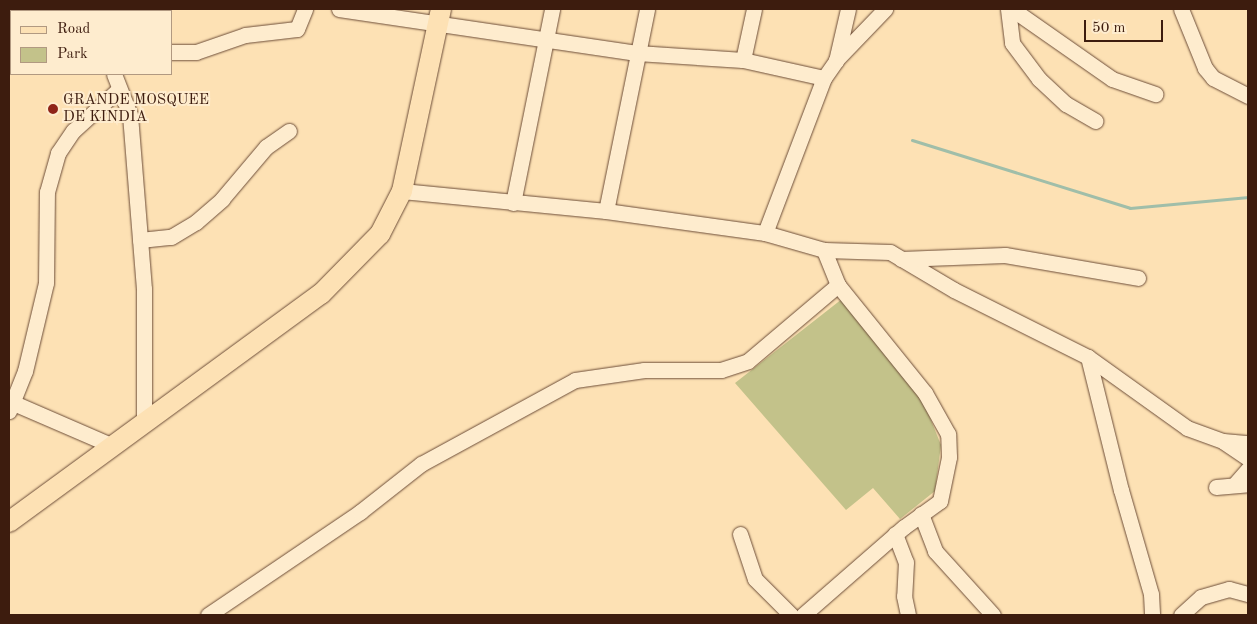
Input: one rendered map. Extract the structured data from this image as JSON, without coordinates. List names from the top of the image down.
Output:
{
  "places": ["GRANDE MOSQUEE DE KINDIA"],
  "legend": ["Road", "Park"],
  "scale_bar": "50 m"
}
